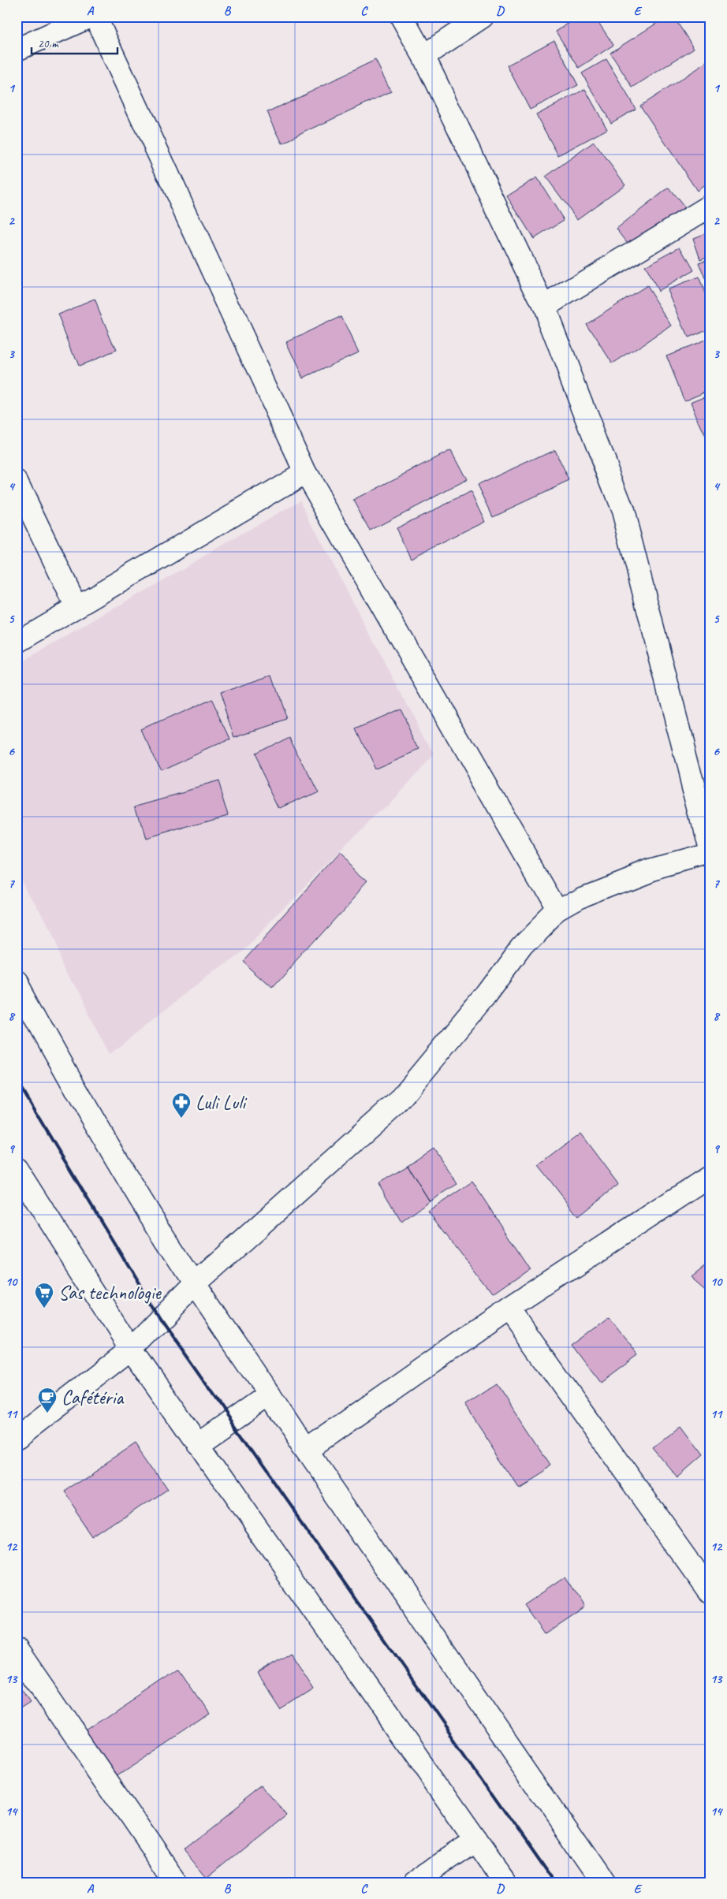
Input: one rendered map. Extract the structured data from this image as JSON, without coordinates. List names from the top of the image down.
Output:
{
  "places": {
    "pharmacy": ["Luli Luli"],
    "supermarket": ["Sas technologie"],
    "cafe": ["Cafétéria"]
  },
  "scale_bar": "20 m",
  "grid": {
    "columns": [
      "A",
      "B",
      "C",
      "D",
      "E"
    ],
    "rows": [
      "1",
      "2",
      "3",
      "4",
      "5",
      "6",
      "7",
      "8",
      "9",
      "10",
      "11",
      "12",
      "13",
      "14"
    ]
  }
}
